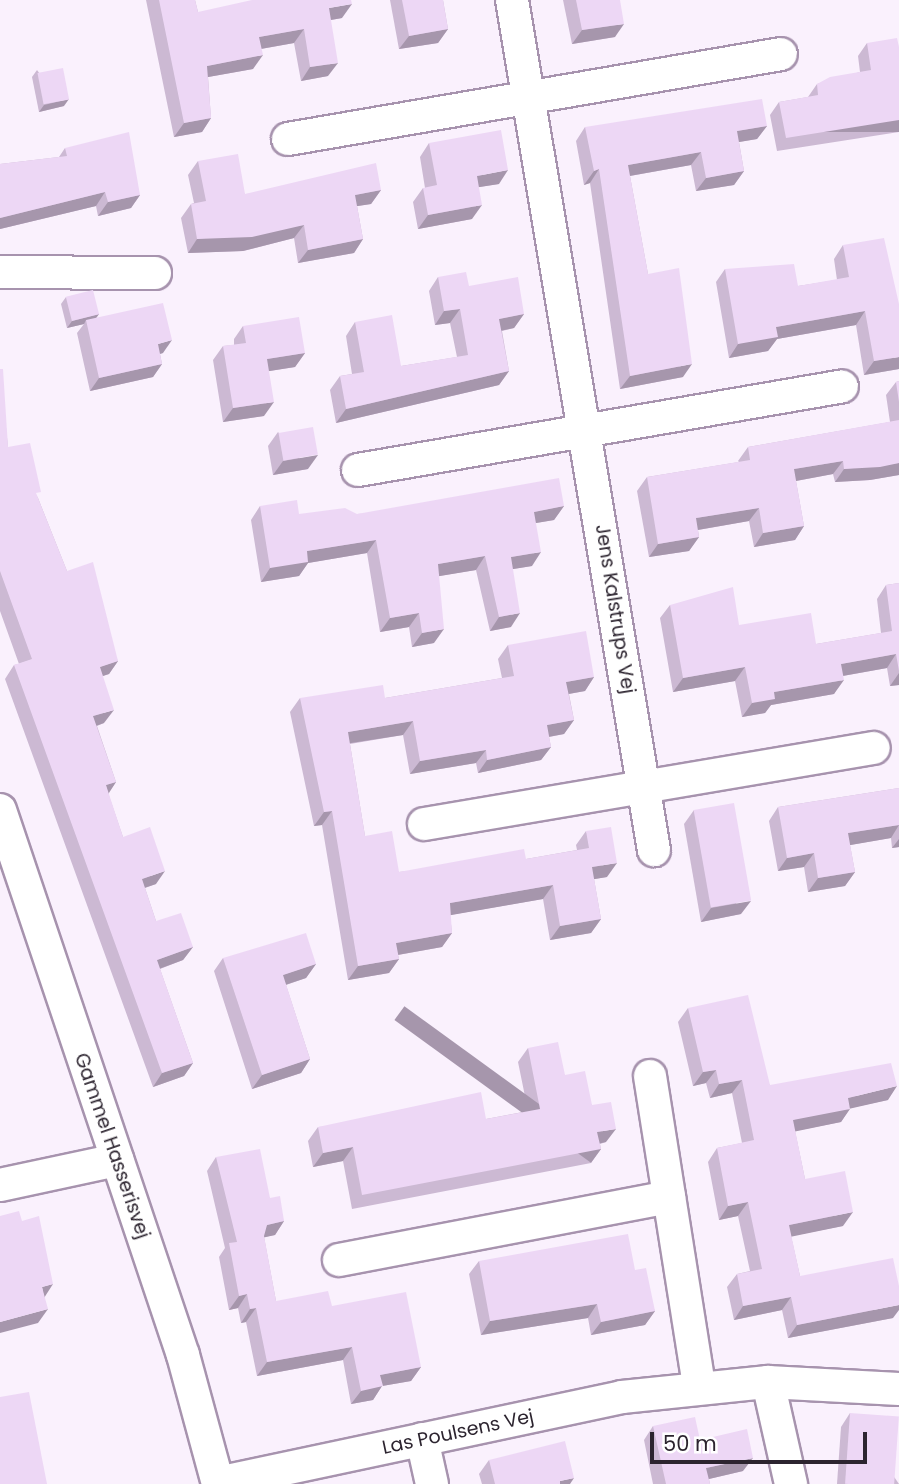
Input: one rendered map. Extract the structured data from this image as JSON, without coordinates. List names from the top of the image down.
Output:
{
  "streets": {
    "street": ["Jens Kalstrups Vej", "Gammel Hasserisvej", "Las Poulsens Vej"]
  },
  "crossings": [
    ["Gammel Hasserisvej", "Las Poulsens Vej"]
  ],
  "scale_bar": "50 m"
}
